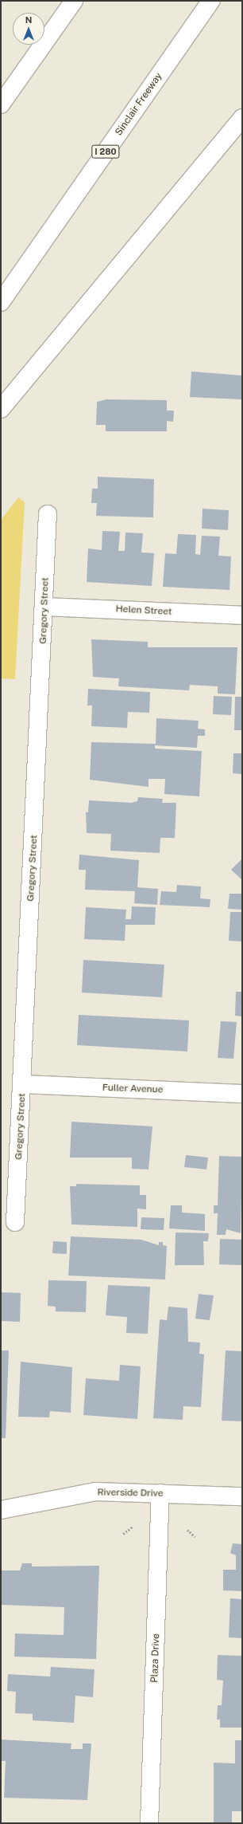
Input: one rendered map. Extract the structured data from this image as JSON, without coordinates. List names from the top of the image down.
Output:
{
  "streets": {
    "main road": [
      "Sinclair Freeway",
      "I 280",
      "Gregory Street",
      "Helen Street",
      "Fuller Avenue",
      "Riverside Drive",
      "Plaza Drive"
    ]
  },
  "crossings": [
    ["Gregory Street", "Helen Street"],
    ["Gregory Street", "Fuller Avenue"],
    ["Riverside Drive", "Plaza Drive"]
  ],
  "north": "top"
}
